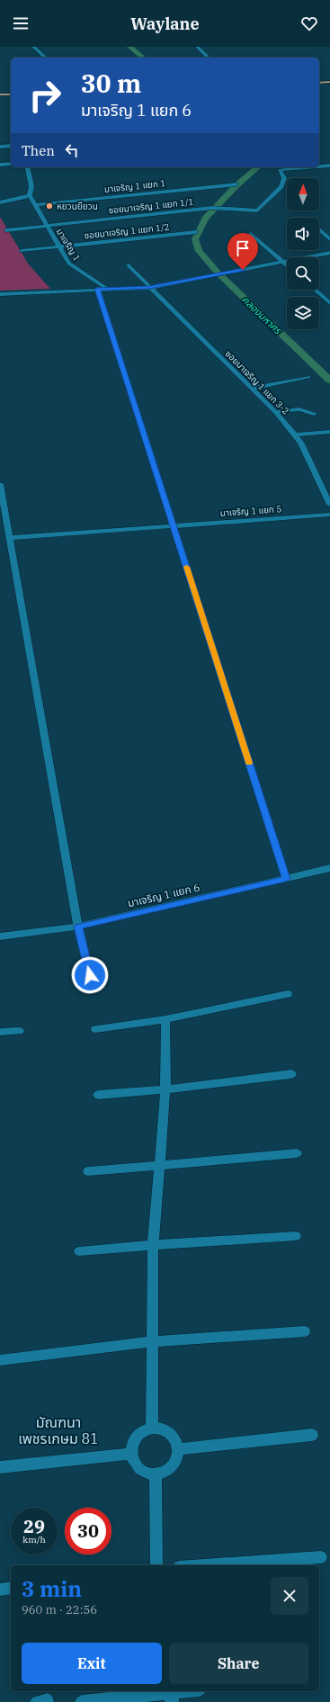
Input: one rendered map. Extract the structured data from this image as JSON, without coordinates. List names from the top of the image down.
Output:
{
  "streets": {
    "street": [
      "มาเจริญ 1 แยก 1",
      "ซอยมาเจริญ 1 แยก 1/1",
      "ซอยมาเจริญ 1 แยก 1/2",
      "มาเจริญ 1",
      "ซอยมาเจริญ 1 แยก 3-2",
      "มาเจริญ 1 แยก 5",
      "มาเจริญ 1 แยก 6"
    ]
  },
  "crossings": [
    ["มาเจริญ 1 แยก 1", "มาเจริญ 1"],
    ["ซอยมาเจริญ 1 แยก 1/1", "มาเจริญ 1"],
    ["ซอยมาเจริญ 1 แยก 1/2", "มาเจริญ 1"]
  ],
  "districts": ["มัณฑนา เพชรเกษม 81"],
  "water": ["คลองมหาศร"],
  "places": ["หยวนยียวน"],
  "north": "top",
  "page": {
    "header": "Waylane",
    "turn": ["30 m", "มาเจริญ 1 แยก 6"],
    "then": "Then",
    "speed": "29 km/h",
    "limit": "30",
    "heading": ["3 min", "960 m · 22:56"],
    "buttons": ["Exit", "Share"]
  }
}
